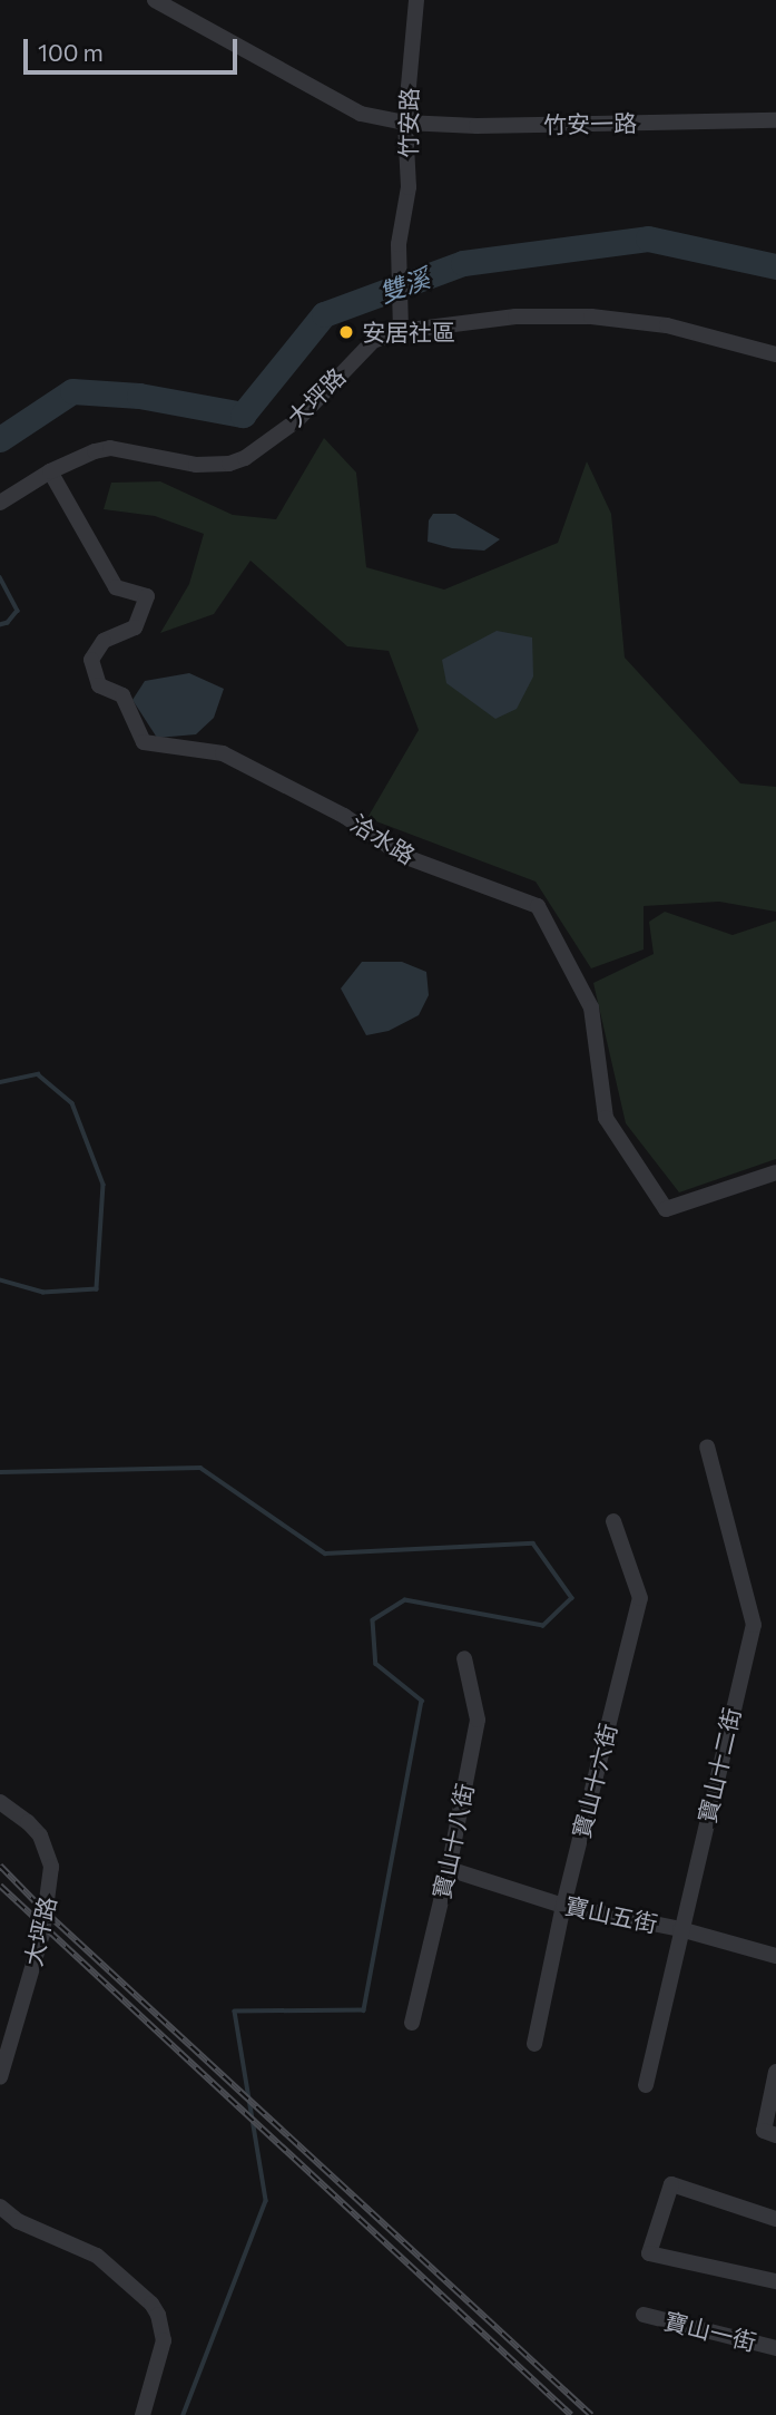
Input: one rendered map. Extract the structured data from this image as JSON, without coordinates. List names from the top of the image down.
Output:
{
  "streets": {
    "street": [
      "竹安路",
      "竹安一路",
      "大坪路",
      "洽水路",
      "寶山十二街",
      "寶山十六街",
      "寶山十八街",
      "寶山五街",
      "寶山一街"
    ]
  },
  "crossings": [
    ["竹安路", "竹安一路"],
    ["竹安路", "大坪路"],
    ["大坪路", "洽水路"],
    ["寶山十二街", "寶山五街"],
    ["寶山十六街", "寶山五街"],
    ["寶山十八街", "寶山五街"]
  ],
  "water": ["雙溪"],
  "places": ["安居社區"],
  "scale_bar": "100 m"
}
